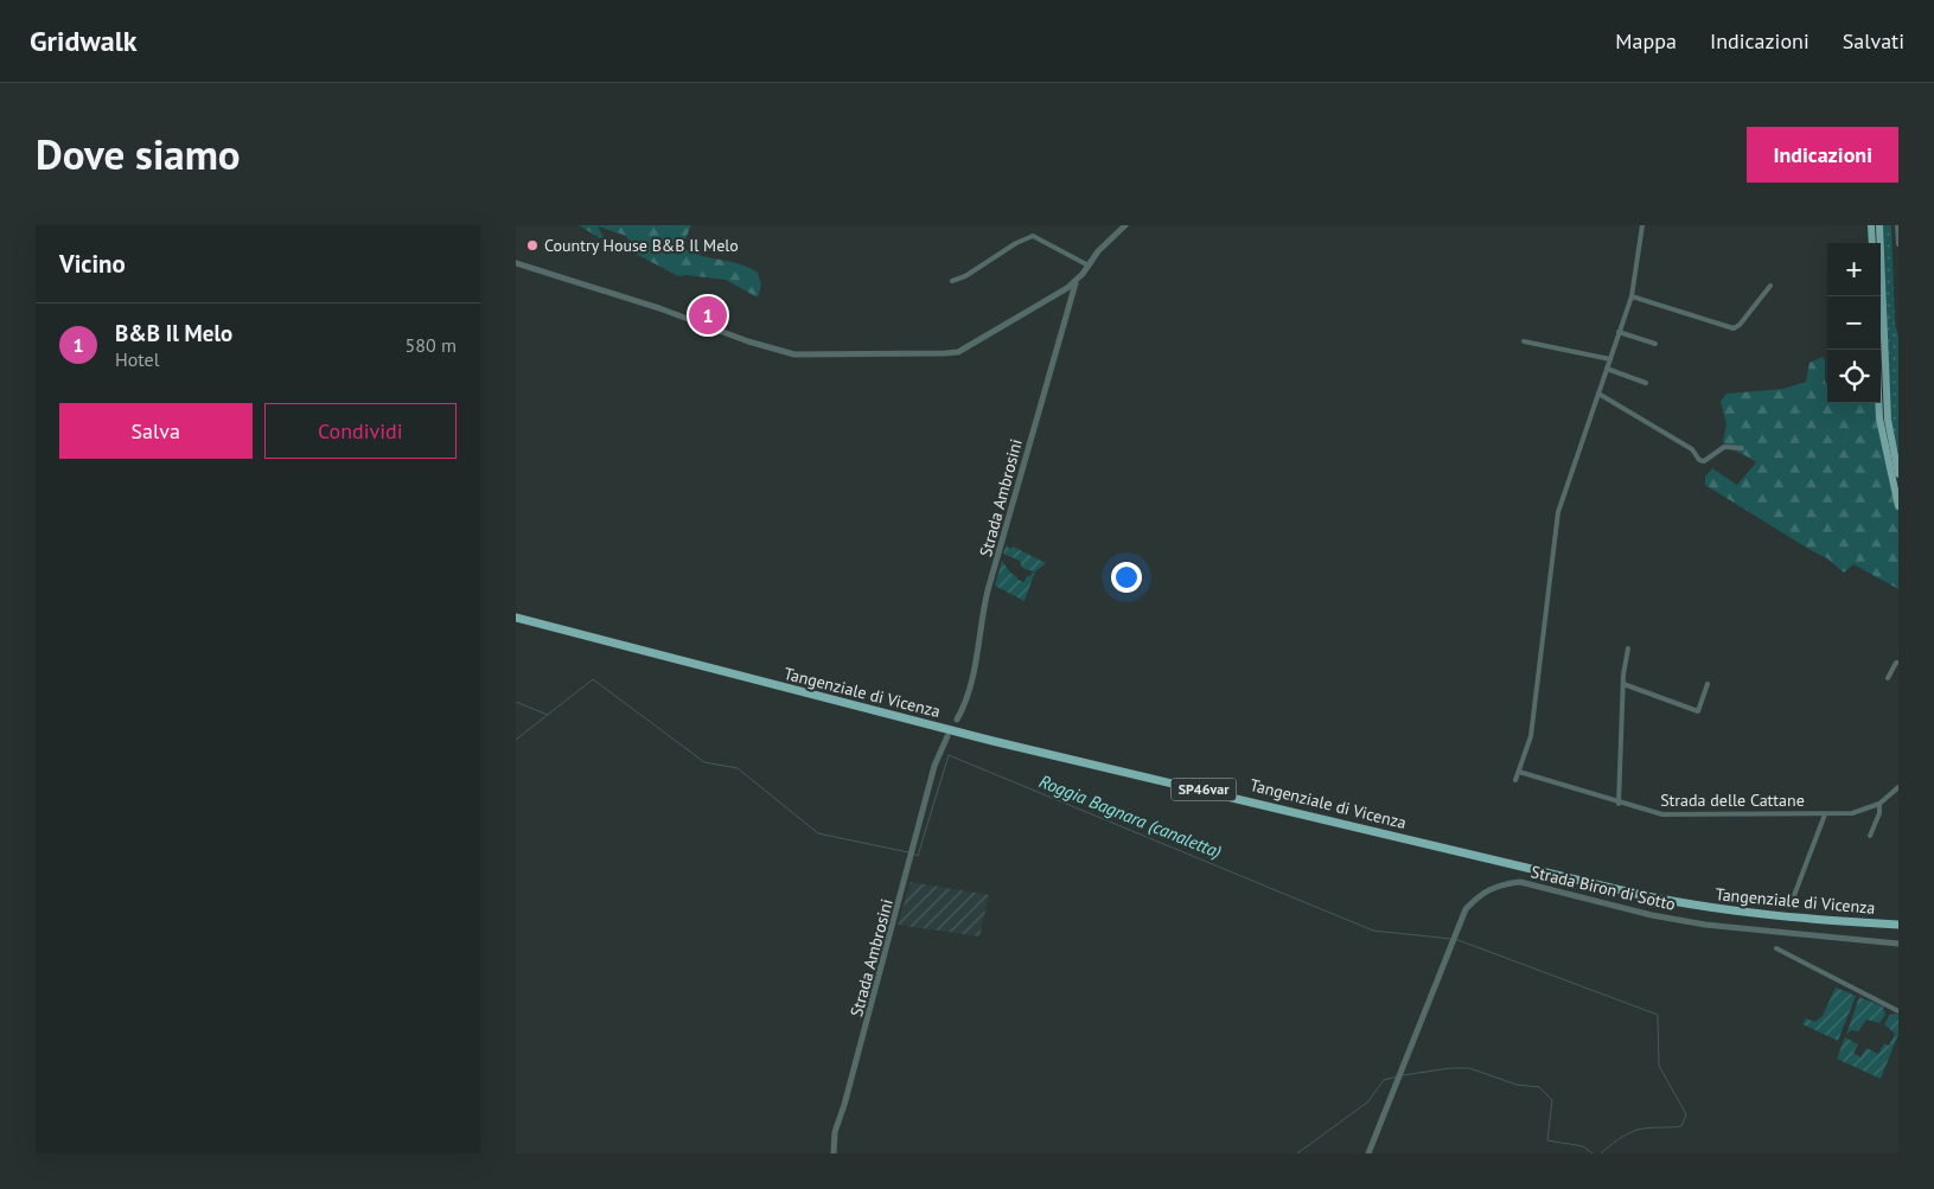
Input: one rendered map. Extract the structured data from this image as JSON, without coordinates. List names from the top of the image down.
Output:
{
  "streets": {
    "highway": ["Tangenziale di Vicenza", "SP46var"],
    "street": ["Strada Ambrosini", "Strada delle Cattane", "Strada Biron di Sotto"]
  },
  "water": ["Roggia Bagnara (canaletta)"],
  "places": ["Country House B&B Il Melo"],
  "page": {
    "header": "Gridwalk",
    "nav": ["Mappa", "Indicazioni", "Salvati"],
    "title": "Dove siamo",
    "buttons": [
      "Indicazioni",
      ["Salva", "Condividi"]
    ],
    "heading": "Vicino",
    "map_buttons": ["+", "−"],
    "pins": "1",
    "list": [
      {
        "mark": "1",
        "name": "B&B Il Melo",
        "note": "Hotel",
        "value": "580 m"
      }
    ]
  }
}
